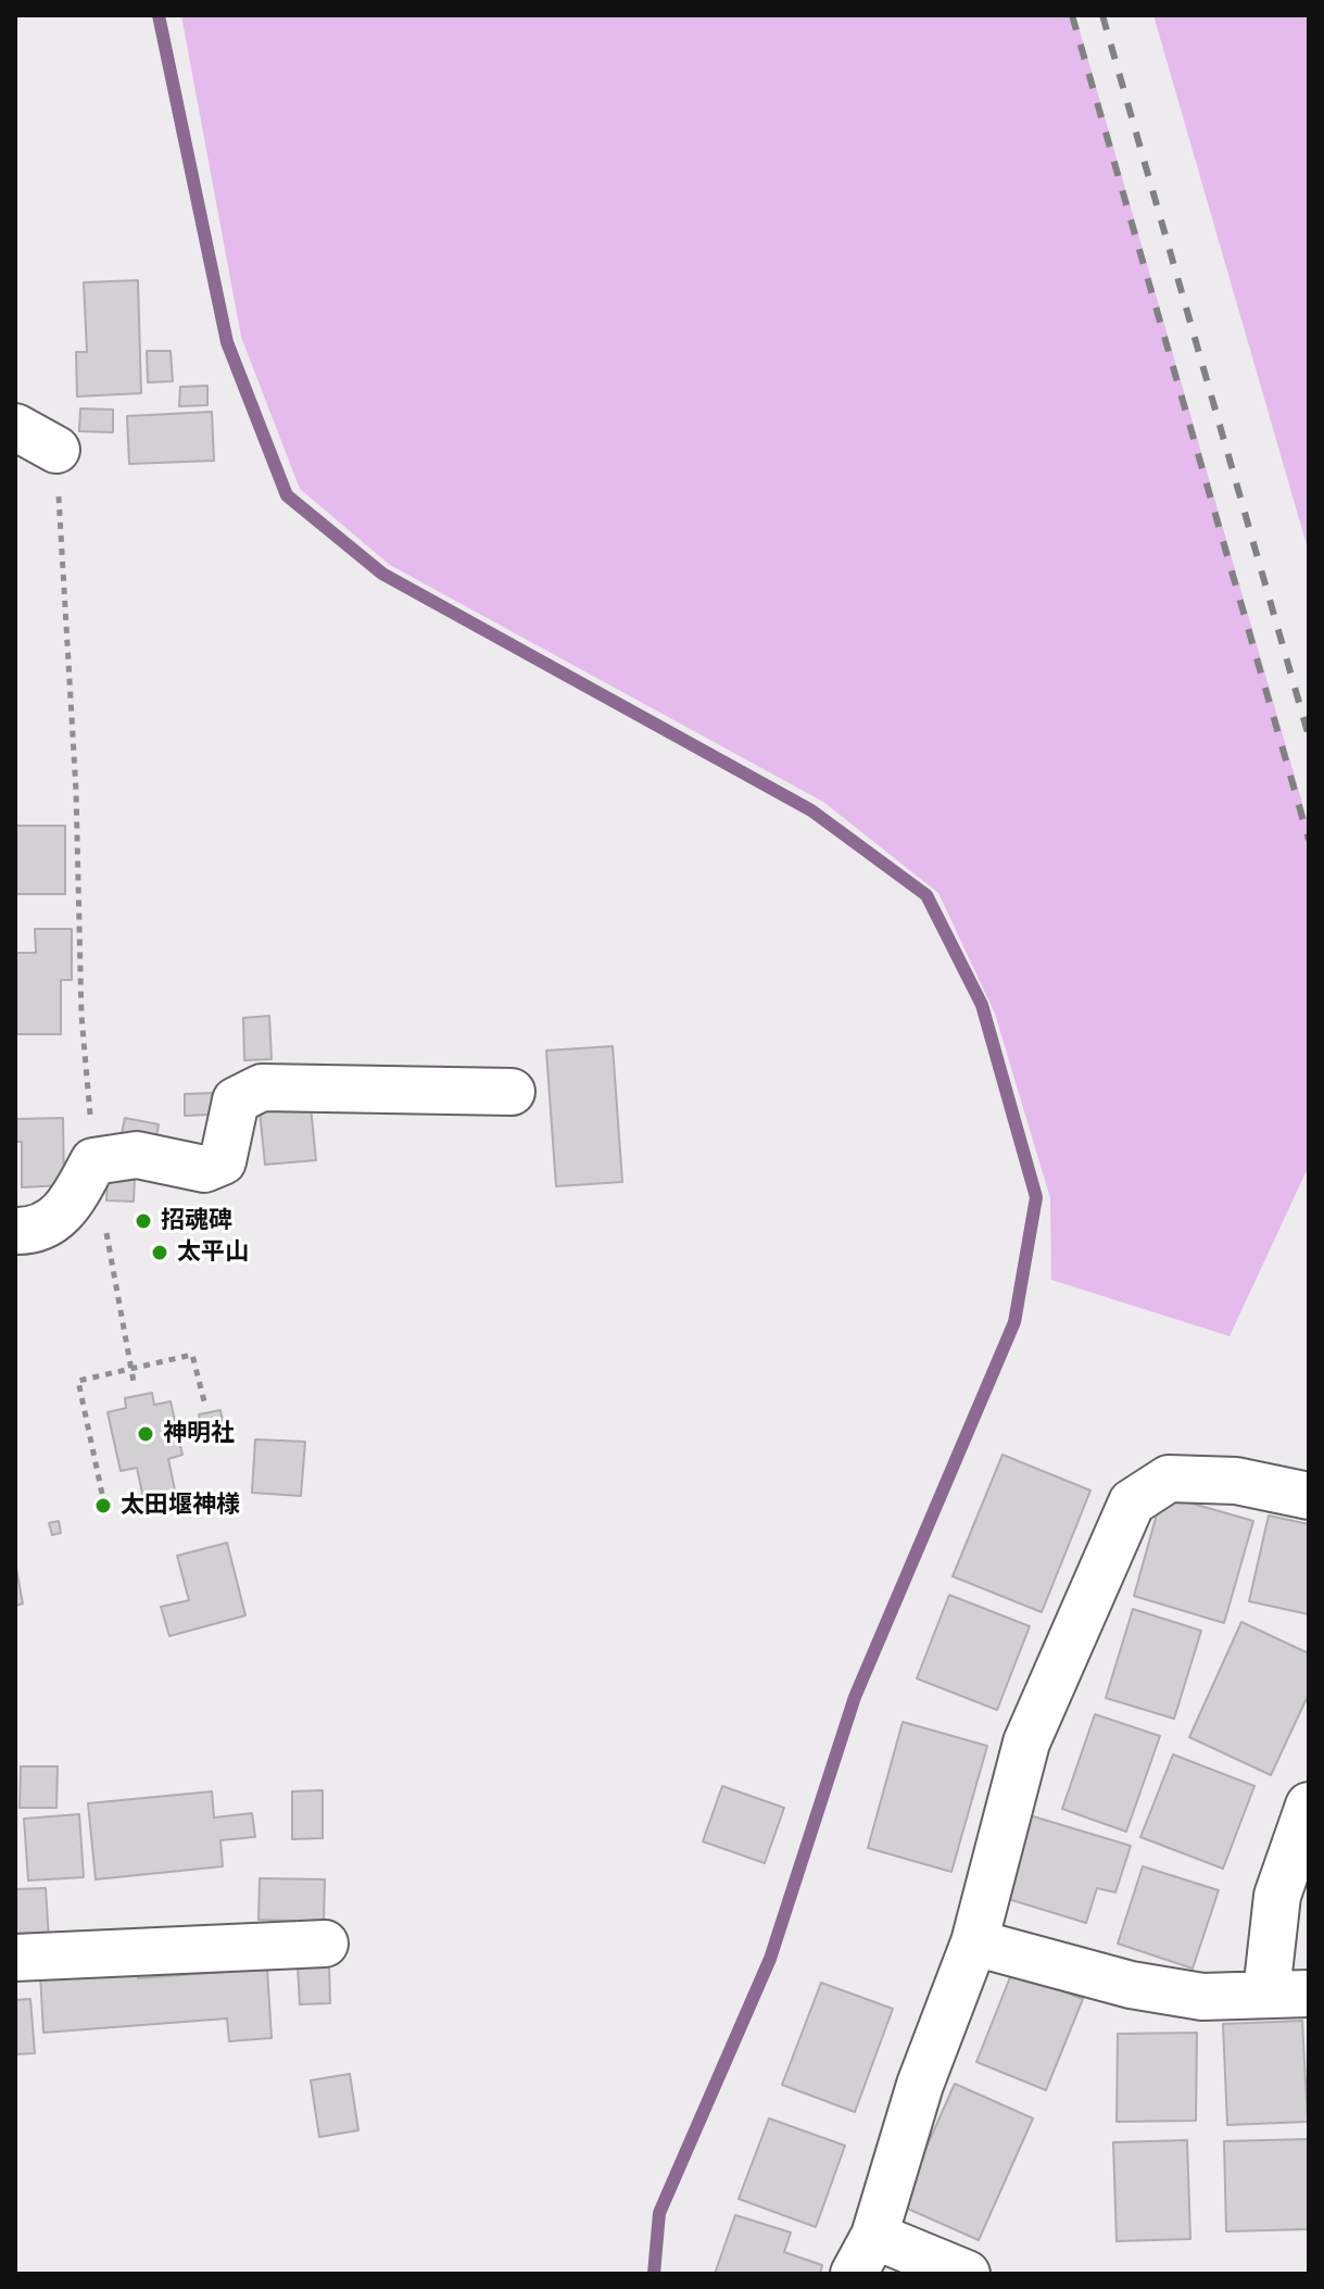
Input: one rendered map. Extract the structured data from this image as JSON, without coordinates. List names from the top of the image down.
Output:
{
  "places": [
    "招魂碑",
    "太平山",
    "神明社",
    "太田堰神様"
  ]
}
